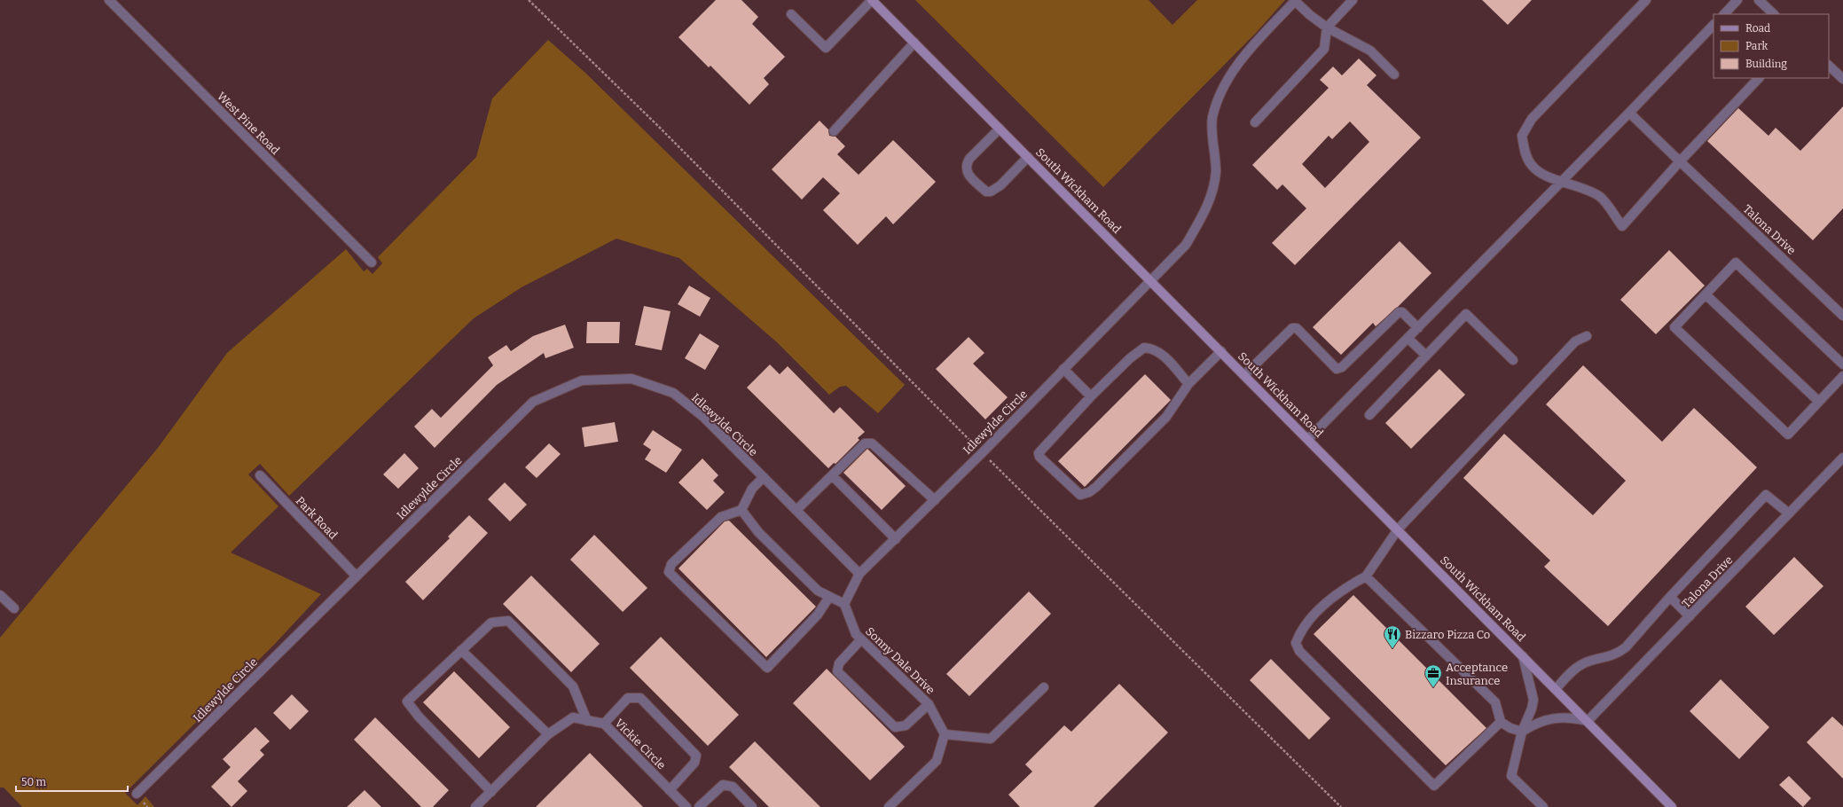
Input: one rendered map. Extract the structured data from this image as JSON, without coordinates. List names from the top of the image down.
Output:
{
  "streets": {
    "main road": ["South Wickham Road"],
    "street": [
      "West Pine Road",
      "Talona Drive",
      "Idlewylde Circle",
      "Park Road",
      "Sonny Dale Drive",
      "Vickie Circle"
    ]
  },
  "crossings": [
    ["South Wickham Road", "Talona Drive"],
    ["South Wickham Road", "Idlewylde Circle"],
    ["Idlewylde Circle", "Park Road"]
  ],
  "places": {
    "restaurant": ["Bizzaro Pizza Co"],
    "office": ["Acceptance Insurance"]
  },
  "legend": ["Road", "Park", "Building"],
  "scale_bar": "50 m"
}
